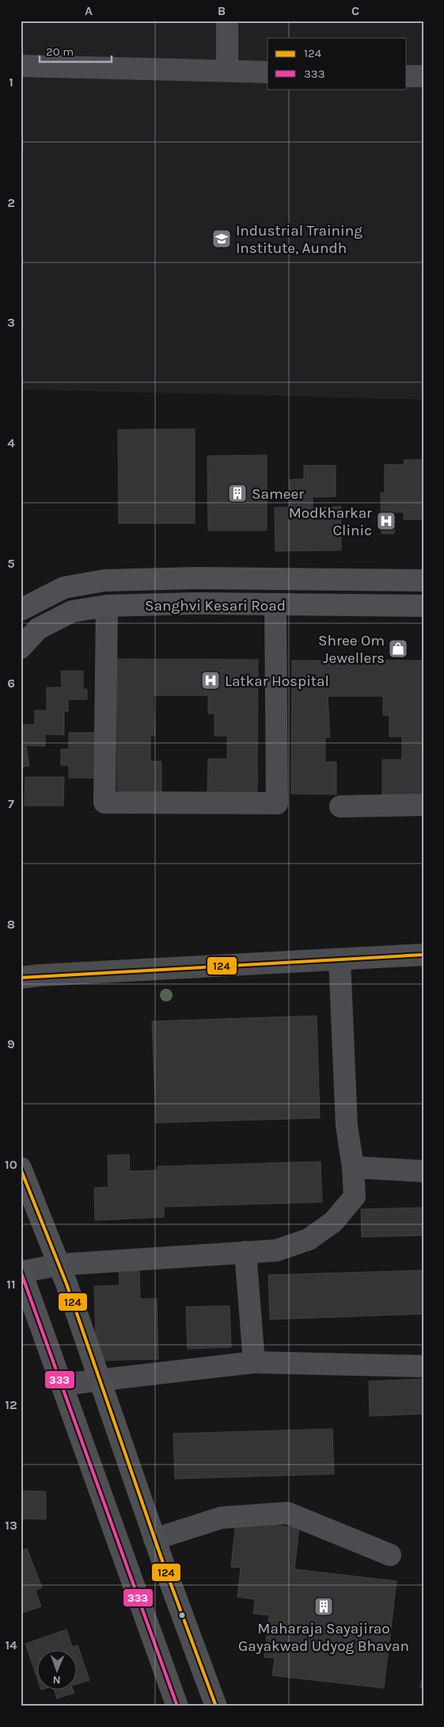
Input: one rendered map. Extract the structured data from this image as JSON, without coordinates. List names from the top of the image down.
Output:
{
  "streets": {
    "main road": ["Sanghvi Kesari Road"]
  },
  "places": {
    "school or university": ["Industrial Training Institute, Aundh"],
    "building": ["Sameer", "Maharaja Sayajirao Gayakwad Udyog Bhavan"],
    "hospital": ["Modkharkar Clinic", "Latkar Hospital"],
    "shop": ["Shree Om Jewellers"]
  },
  "lines": ["transit line 124", "transit line 333"],
  "legend": ["124", "333"],
  "scale_bar": "20 m",
  "north": "bottom",
  "grid": {
    "columns": ["A", "B", "C"],
    "rows": [
      "1",
      "2",
      "3",
      "4",
      "5",
      "6",
      "7",
      "8",
      "9",
      "10",
      "11",
      "12",
      "13",
      "14"
    ]
  }
}
